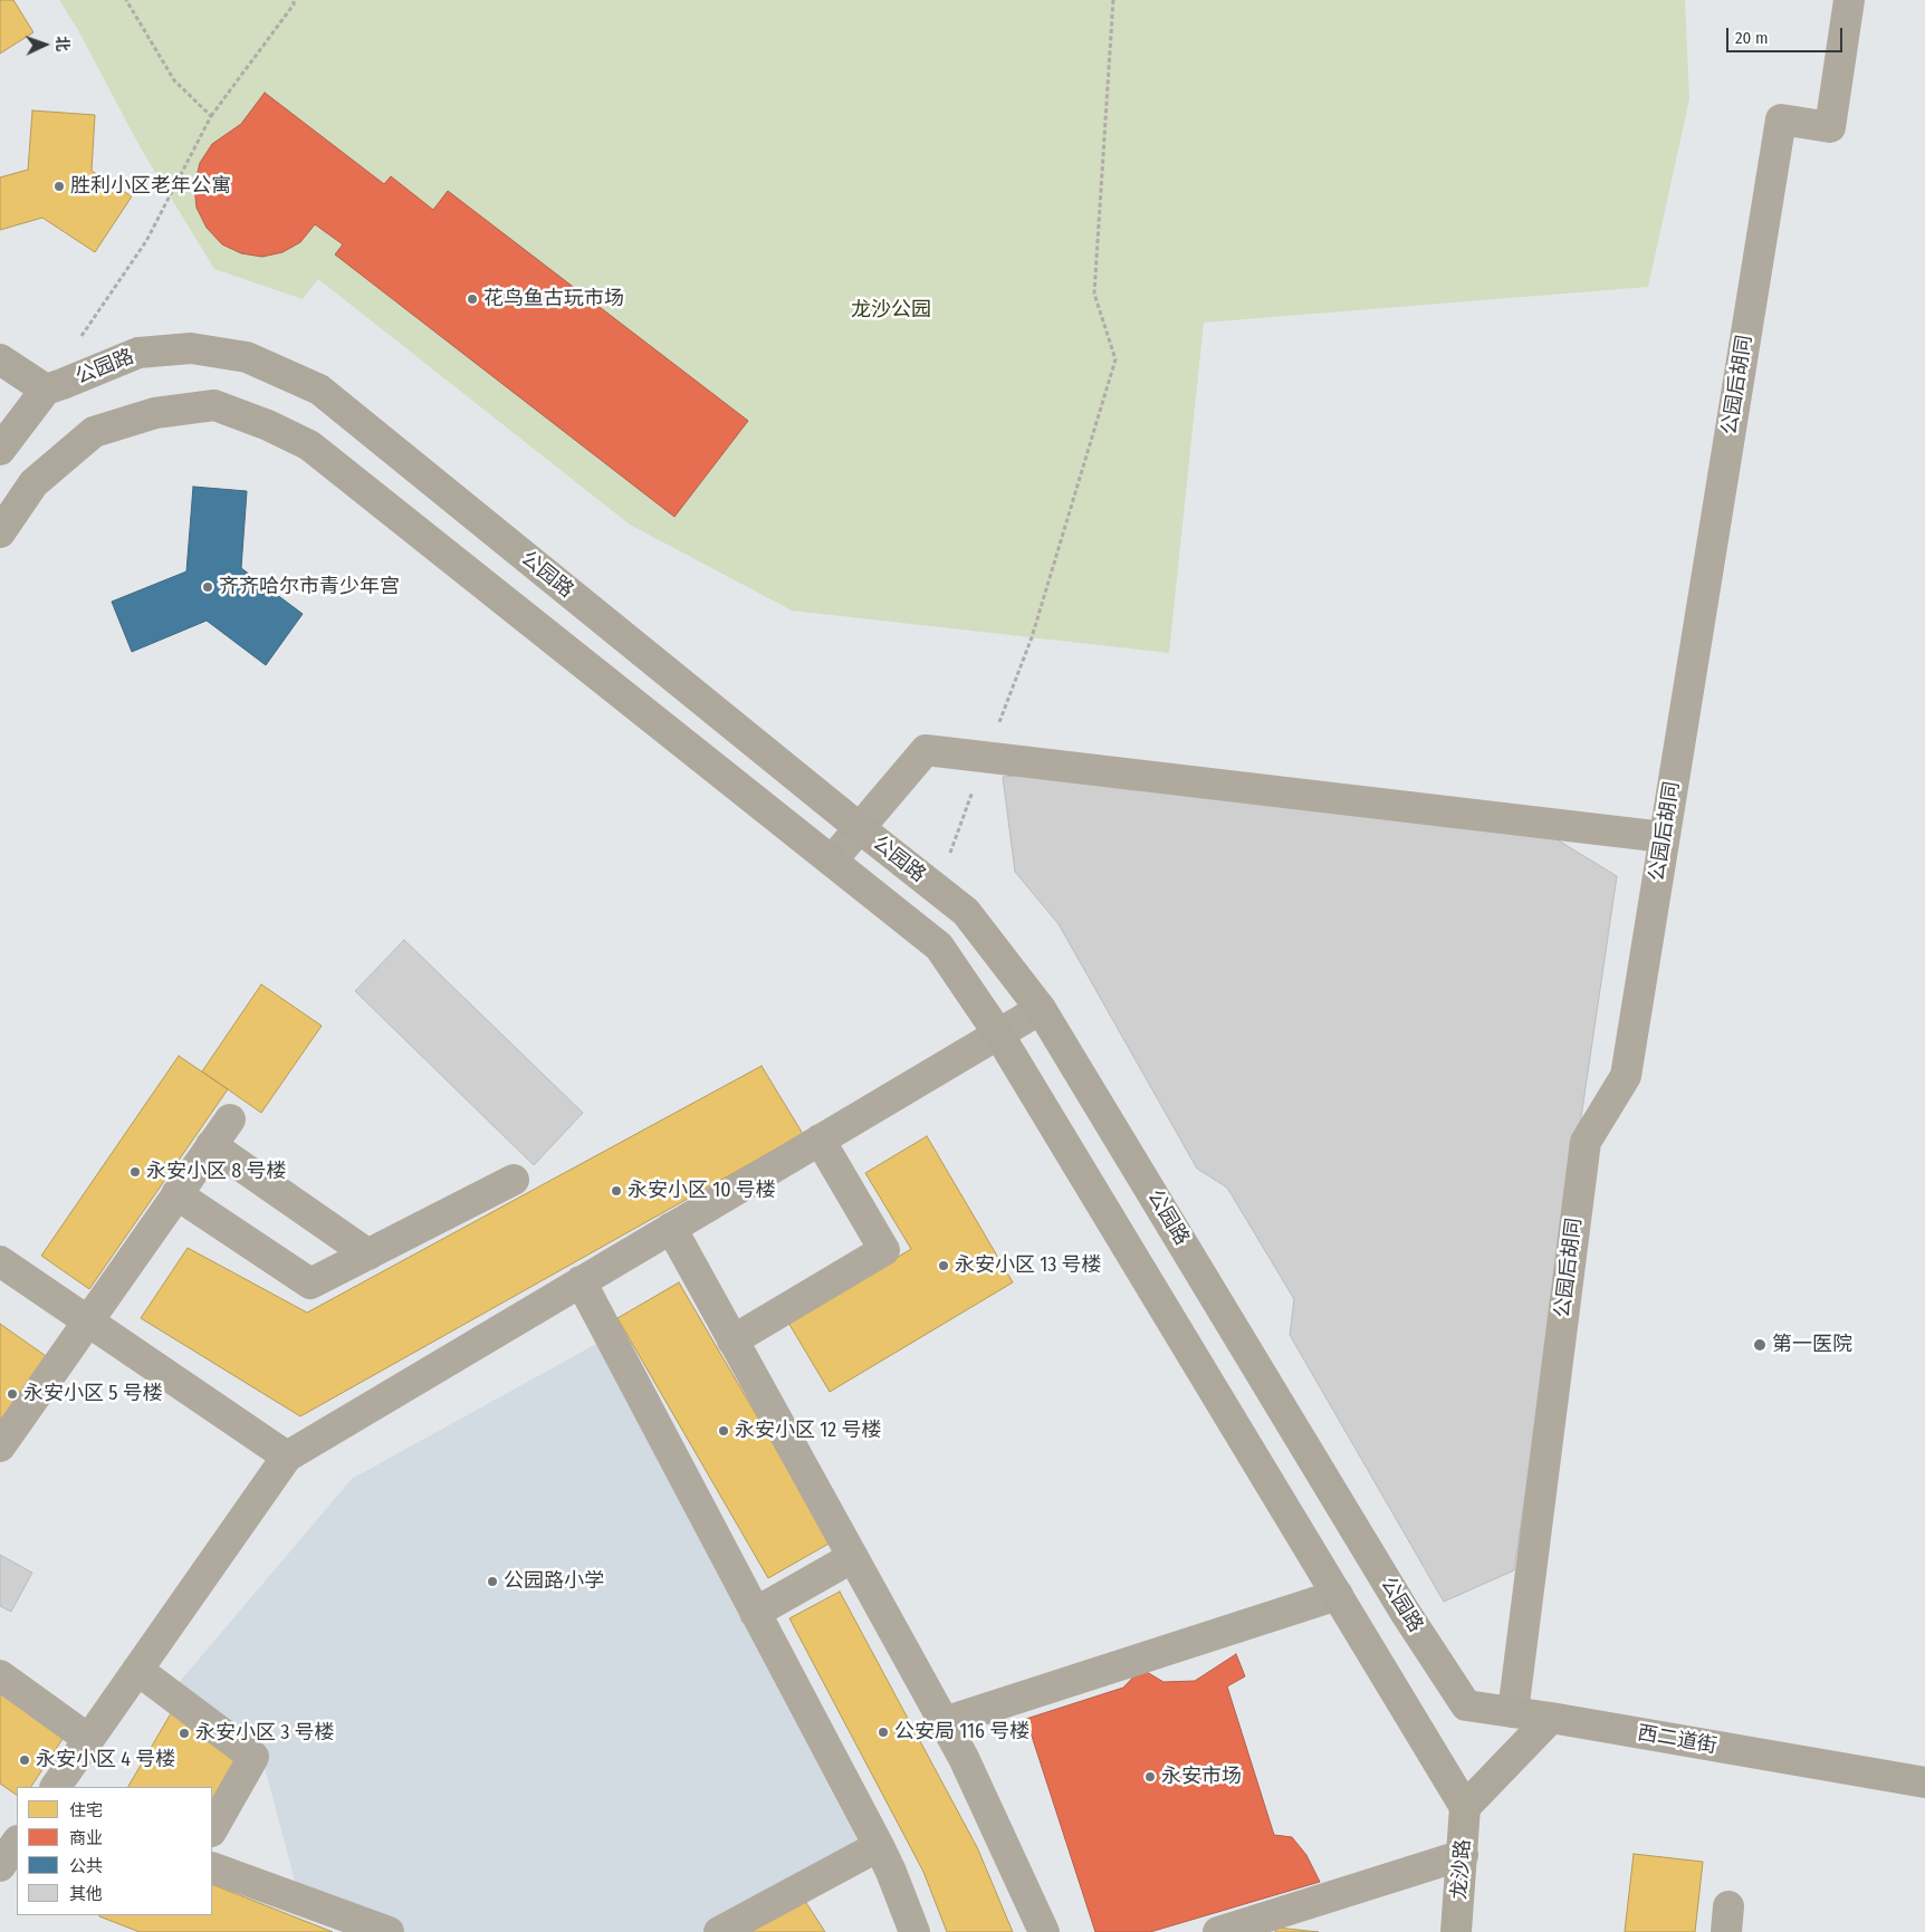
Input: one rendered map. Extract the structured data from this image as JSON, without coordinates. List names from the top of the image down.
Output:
{
  "streets": {
    "main road": ["公园路", "西二道街", "龙沙路"],
    "street": ["公园后胡同"]
  },
  "crossings": [
    ["公园路", "公园后胡同"],
    ["公园路", "西二道街"]
  ],
  "parks": ["龙沙公园"],
  "places": [
    "胜利小区老年公寓",
    "花鸟鱼古玩市场",
    "齐齐哈尔市青少年宫",
    "永安小区 8 号楼",
    "永安小区 10 号楼",
    "永安小区 13 号楼",
    "第一医院",
    "永安小区 5 号楼",
    "永安小区 12 号楼",
    "公园路小学",
    "公安局 116 号楼",
    "永安小区 3 号楼",
    "永安小区 4 号楼",
    "永安市场"
  ],
  "legend": [
    "住宅",
    "商业",
    "公共",
    "其他"
  ],
  "scale_bar": "20 m",
  "north": "right"
}
